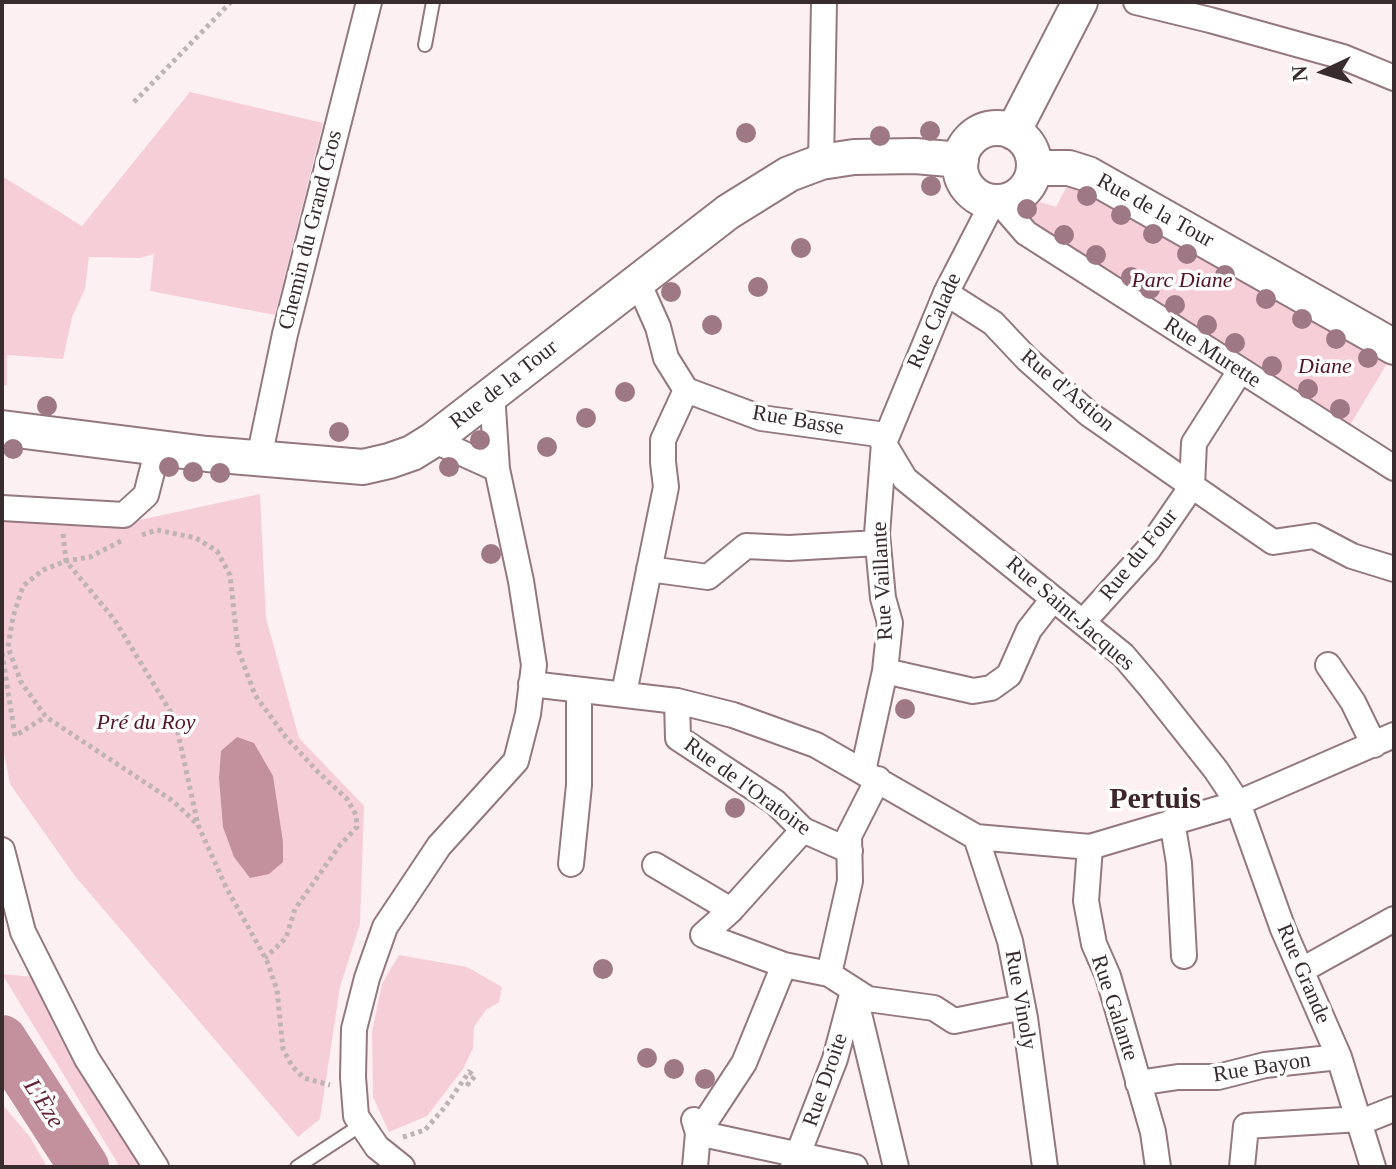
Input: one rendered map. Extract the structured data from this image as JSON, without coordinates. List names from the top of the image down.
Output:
{
  "streets": {
    "street": [
      "Rue de la Tour",
      "Chemin du Grand Cros",
      "Rue Calade",
      "Rue Murette",
      "Rue d'Astion",
      "Rue Basse",
      "Rue du Four",
      "Rue Vaillante",
      "Rue Saint-Jacques",
      "Rue de l'Oratoire",
      "Rue Grande",
      "Rue Vinoly",
      "Rue Galante",
      "Rue Bayon",
      "Rue Droite"
    ]
  },
  "crossings": [
    ["Rue de la Tour", "Chemin du Grand Cros"],
    ["Rue Calade", "Rue Murette"],
    ["Rue Calade", "Rue d'Astion"],
    ["Rue Calade", "Rue Basse"],
    ["Rue Calade", "Rue Vaillante"],
    ["Rue Calade", "Rue Saint-Jacques"],
    ["Rue Murette", "Rue du Four"],
    ["Rue d'Astion", "Rue du Four"],
    ["Rue Basse", "Rue Vaillante"],
    ["Rue Basse", "Rue Saint-Jacques"],
    ["Rue du Four", "Rue Saint-Jacques"],
    ["Rue Vaillante", "Rue Saint-Jacques"],
    ["Rue Vaillante", "Rue de l'Oratoire"],
    ["Rue Saint-Jacques", "Rue Grande"],
    ["Rue Grande", "Rue Bayon"],
    ["Rue Galante", "Rue Bayon"]
  ],
  "districts": ["Pertuis"],
  "water": ["L'Èze"],
  "parks": ["Parc Diane", "Diane", "Pré du Roy"],
  "north": "left"
}
